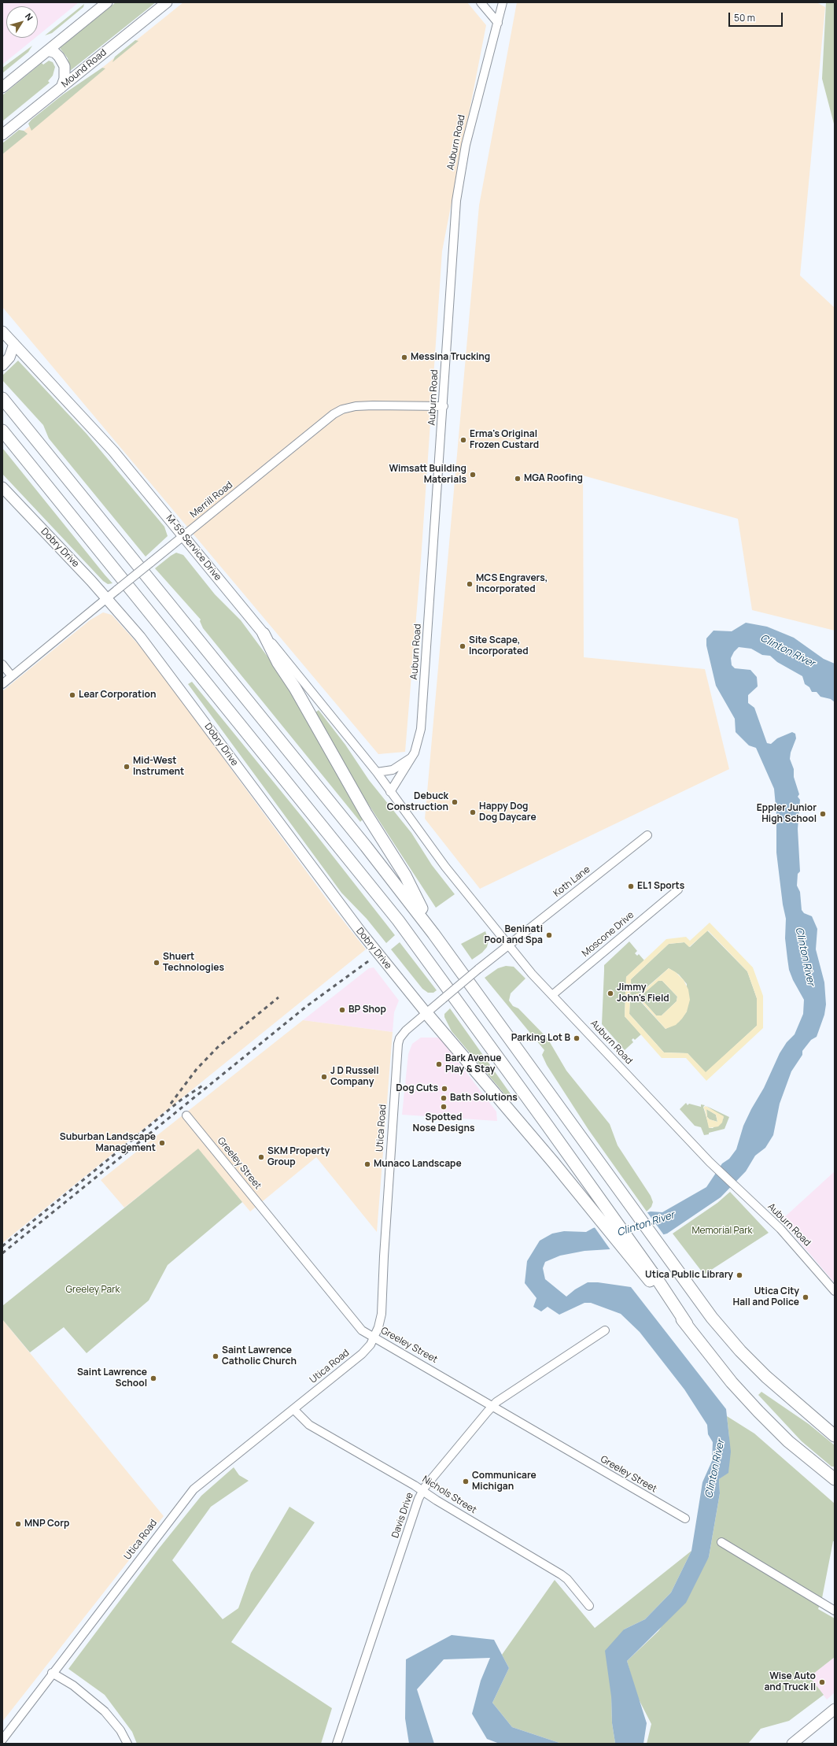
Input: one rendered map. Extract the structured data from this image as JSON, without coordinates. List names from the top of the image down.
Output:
{
  "streets": {
    "main road": ["Mound Road", "Dobry Drive", "M-59 Service Drive"],
    "street": [
      "Auburn Road",
      "Merrill Road",
      "Koth Lane",
      "Moscone Drive",
      "Utica Road",
      "Greeley Street",
      "Nichols Street",
      "Davis Drive"
    ]
  },
  "crossings": [
    ["Auburn Road", "Merrill Road"],
    ["Auburn Road", "M-59 Service Drive"],
    ["Auburn Road", "Koth Lane"],
    ["Auburn Road", "Moscone Drive"],
    ["Auburn Road", "Utica Road"],
    ["Merrill Road", "Dobry Drive"],
    ["Merrill Road", "M-59 Service Drive"],
    ["Dobry Drive", "Utica Road"],
    ["Koth Lane", "Utica Road"],
    ["Utica Road", "Greeley Street"],
    ["Utica Road", "Nichols Street"],
    ["Greeley Street", "Davis Drive"],
    ["Nichols Street", "Davis Drive"]
  ],
  "water": ["Clinton River"],
  "parks": ["Memorial Park", "Greeley Park"],
  "places": [
    "Messina Trucking",
    "Erma's Original Frozen Custard",
    "Wimsatt Building Materials",
    "MGA Roofing",
    "MCS Engravers, Incorporated",
    "Site Scape, Incorporated",
    "Lear Corporation",
    "Mid-West Instrument",
    "Debuck Construction",
    "Happy Dog Dog Daycare",
    "Eppler Junior High School",
    "EL1 Sports",
    "Beninati Pool and Spa",
    "Shuert Technologies",
    "Jimmy John's Field",
    "BP Shop",
    "Parking Lot B",
    "Bark Avenue Play & Stay",
    "J D Russell Company",
    "Dog Cuts",
    "Bath Solutions",
    "Spotted Nose Designs",
    "Suburban Landscape Management",
    "SKM Property Group",
    "Munaco Landscape",
    "Utica Public Library",
    "Utica City Hall and Police",
    "Saint Lawrence Catholic Church",
    "Saint Lawrence School",
    "Communicare Michigan",
    "MNP Corp",
    "Wise Auto and Truck II"
  ],
  "scale_bar": "50 m",
  "north": "top right"
}
